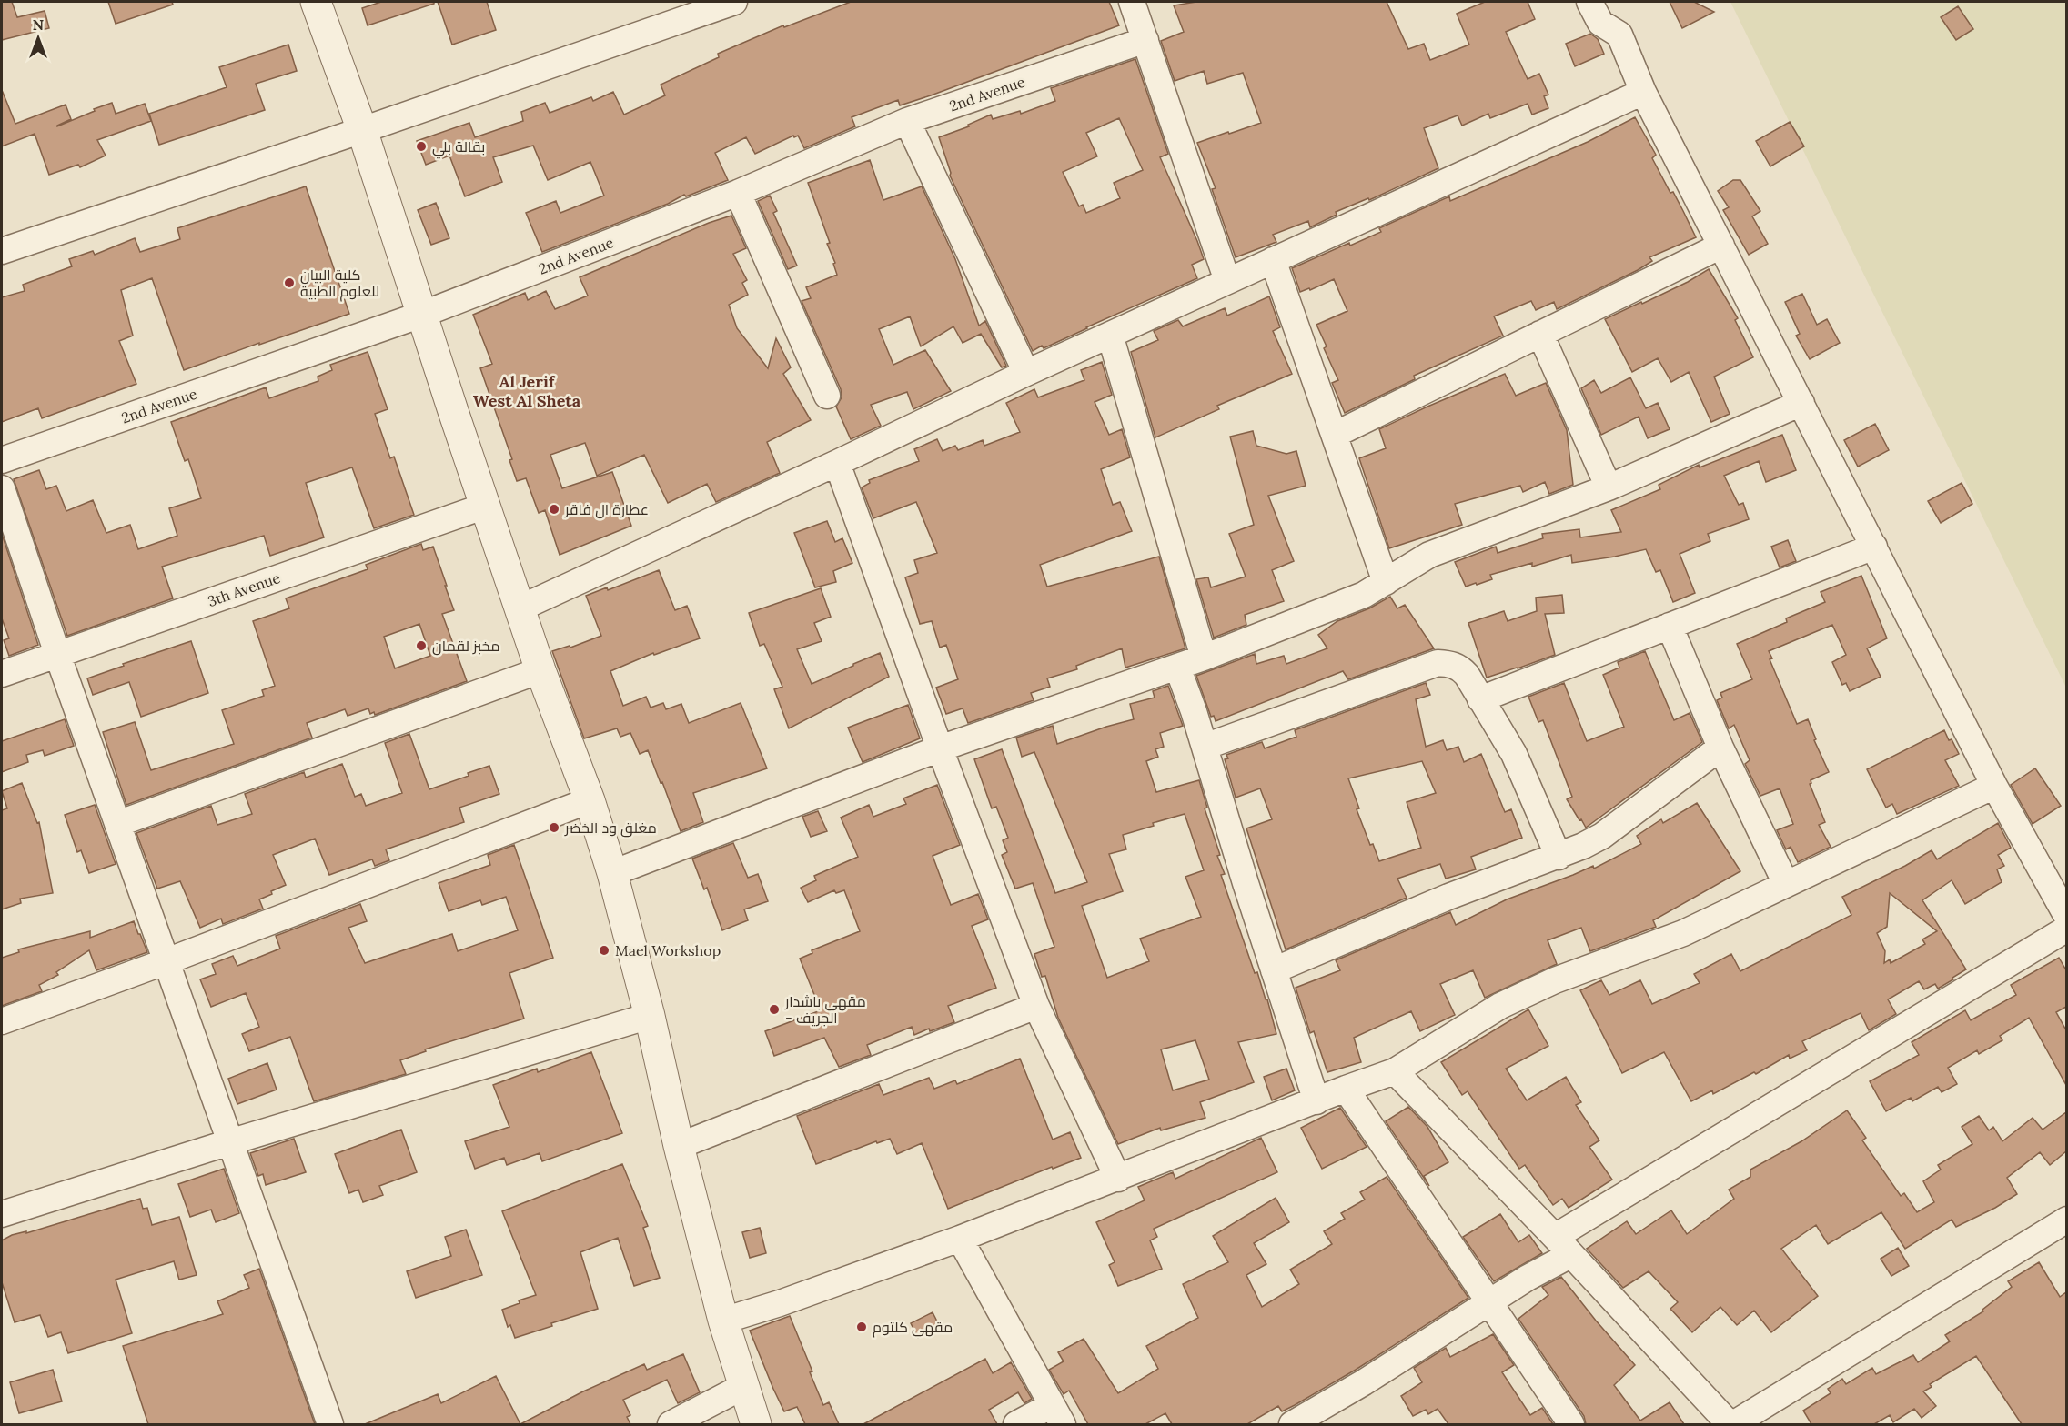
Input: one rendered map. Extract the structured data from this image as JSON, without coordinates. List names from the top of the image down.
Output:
{
  "streets": {
    "street": ["2nd Avenue", "3th Avenue"]
  },
  "districts": ["Al Jerif West Al Sheta"],
  "places": [
    "بقالة بلي",
    "كلية البيان للعلوم الطبية",
    "عطارة ال فاقر",
    "مخبز لقمان",
    "مغلق ود الخضر",
    "Mael Workshop",
    "مقهى باشدار - الجريف",
    "مقهى كلتوم"
  ],
  "north": "top"
}
